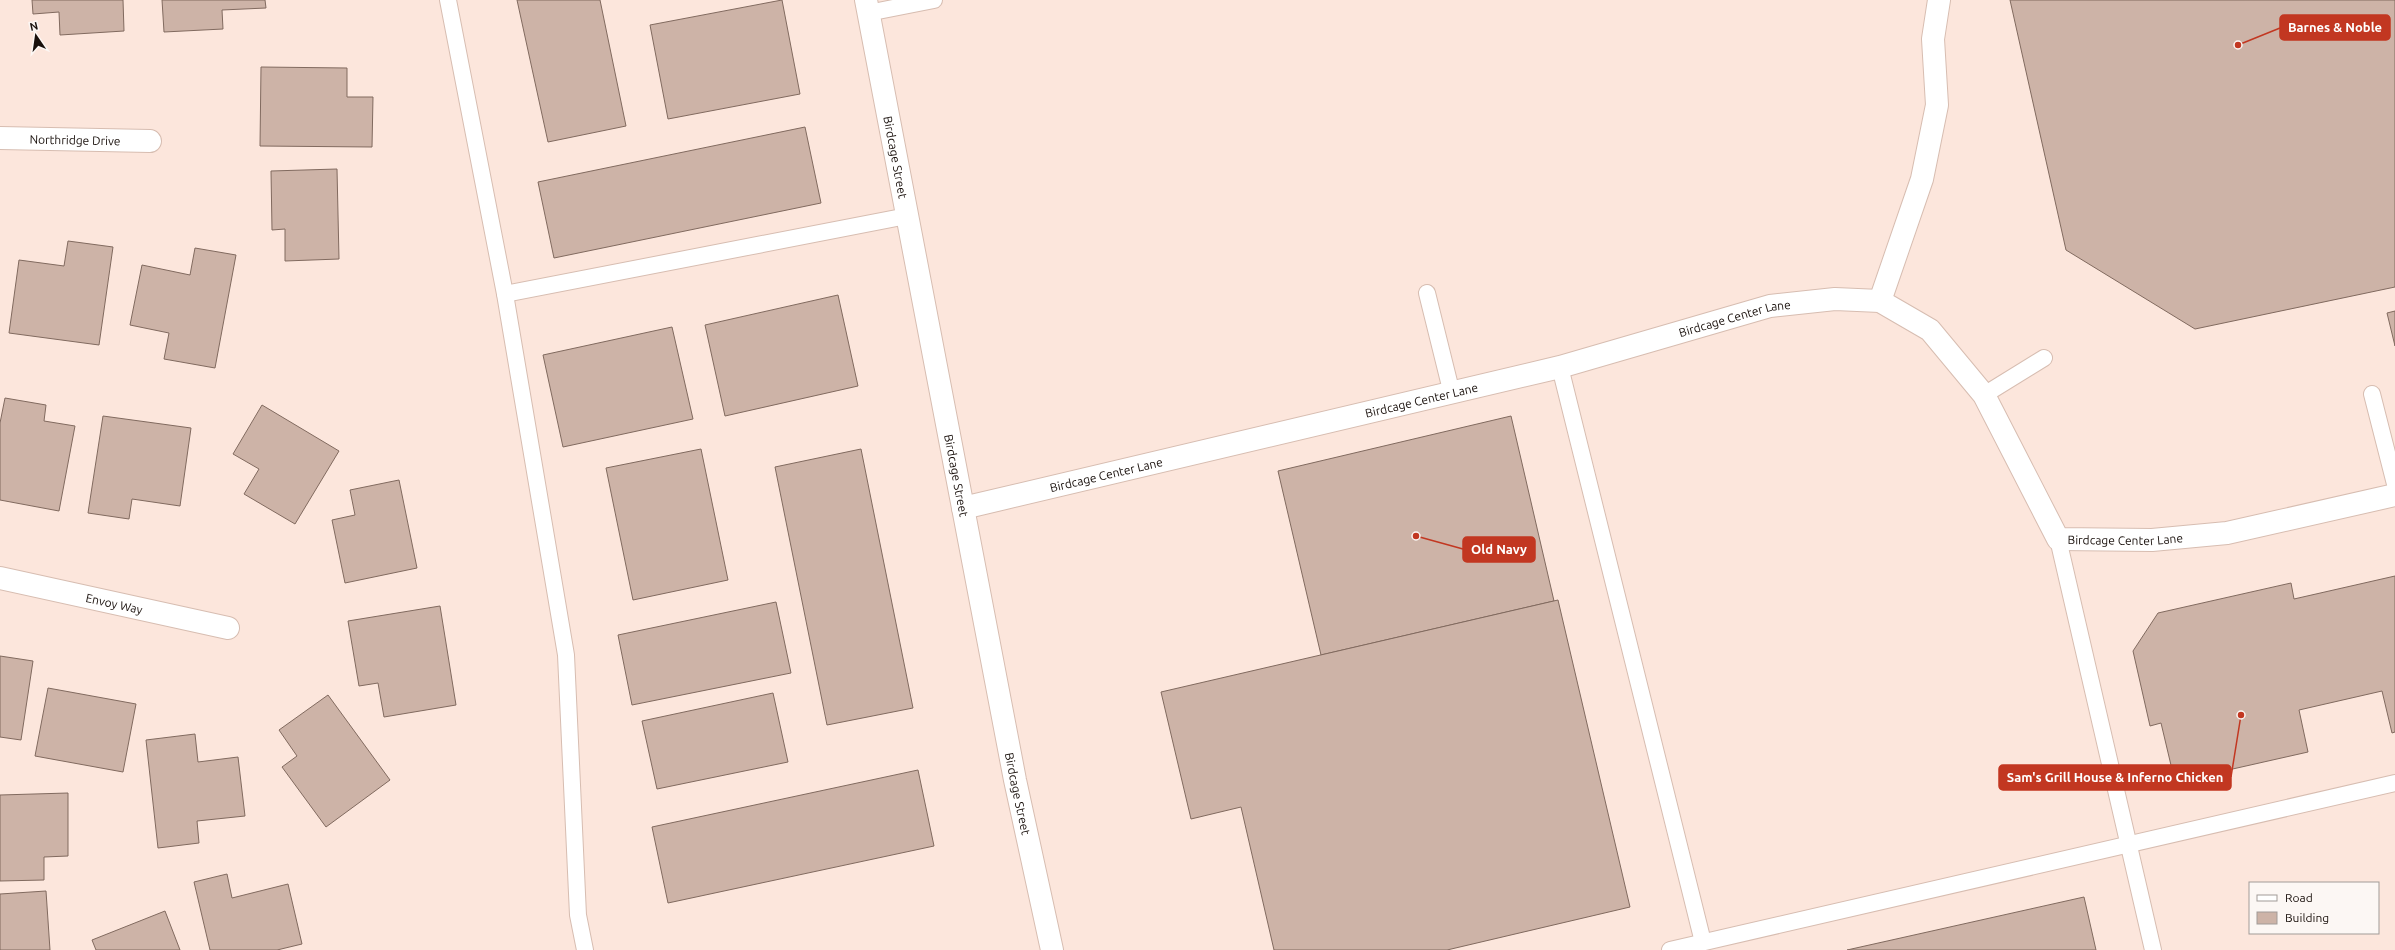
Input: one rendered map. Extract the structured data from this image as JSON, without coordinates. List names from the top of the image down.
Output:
{
  "streets": {
    "street": [
      "Northridge Drive",
      "Birdcage Street",
      "Birdcage Center Lane",
      "Envoy Way"
    ]
  },
  "crossings": [
    ["Birdcage Street", "Birdcage Center Lane"]
  ],
  "places": ["Barnes & Noble", "Old Navy", "Sam's Grill House & Inferno Chicken"],
  "legend": ["Road", "Building"],
  "north": "top"
}
